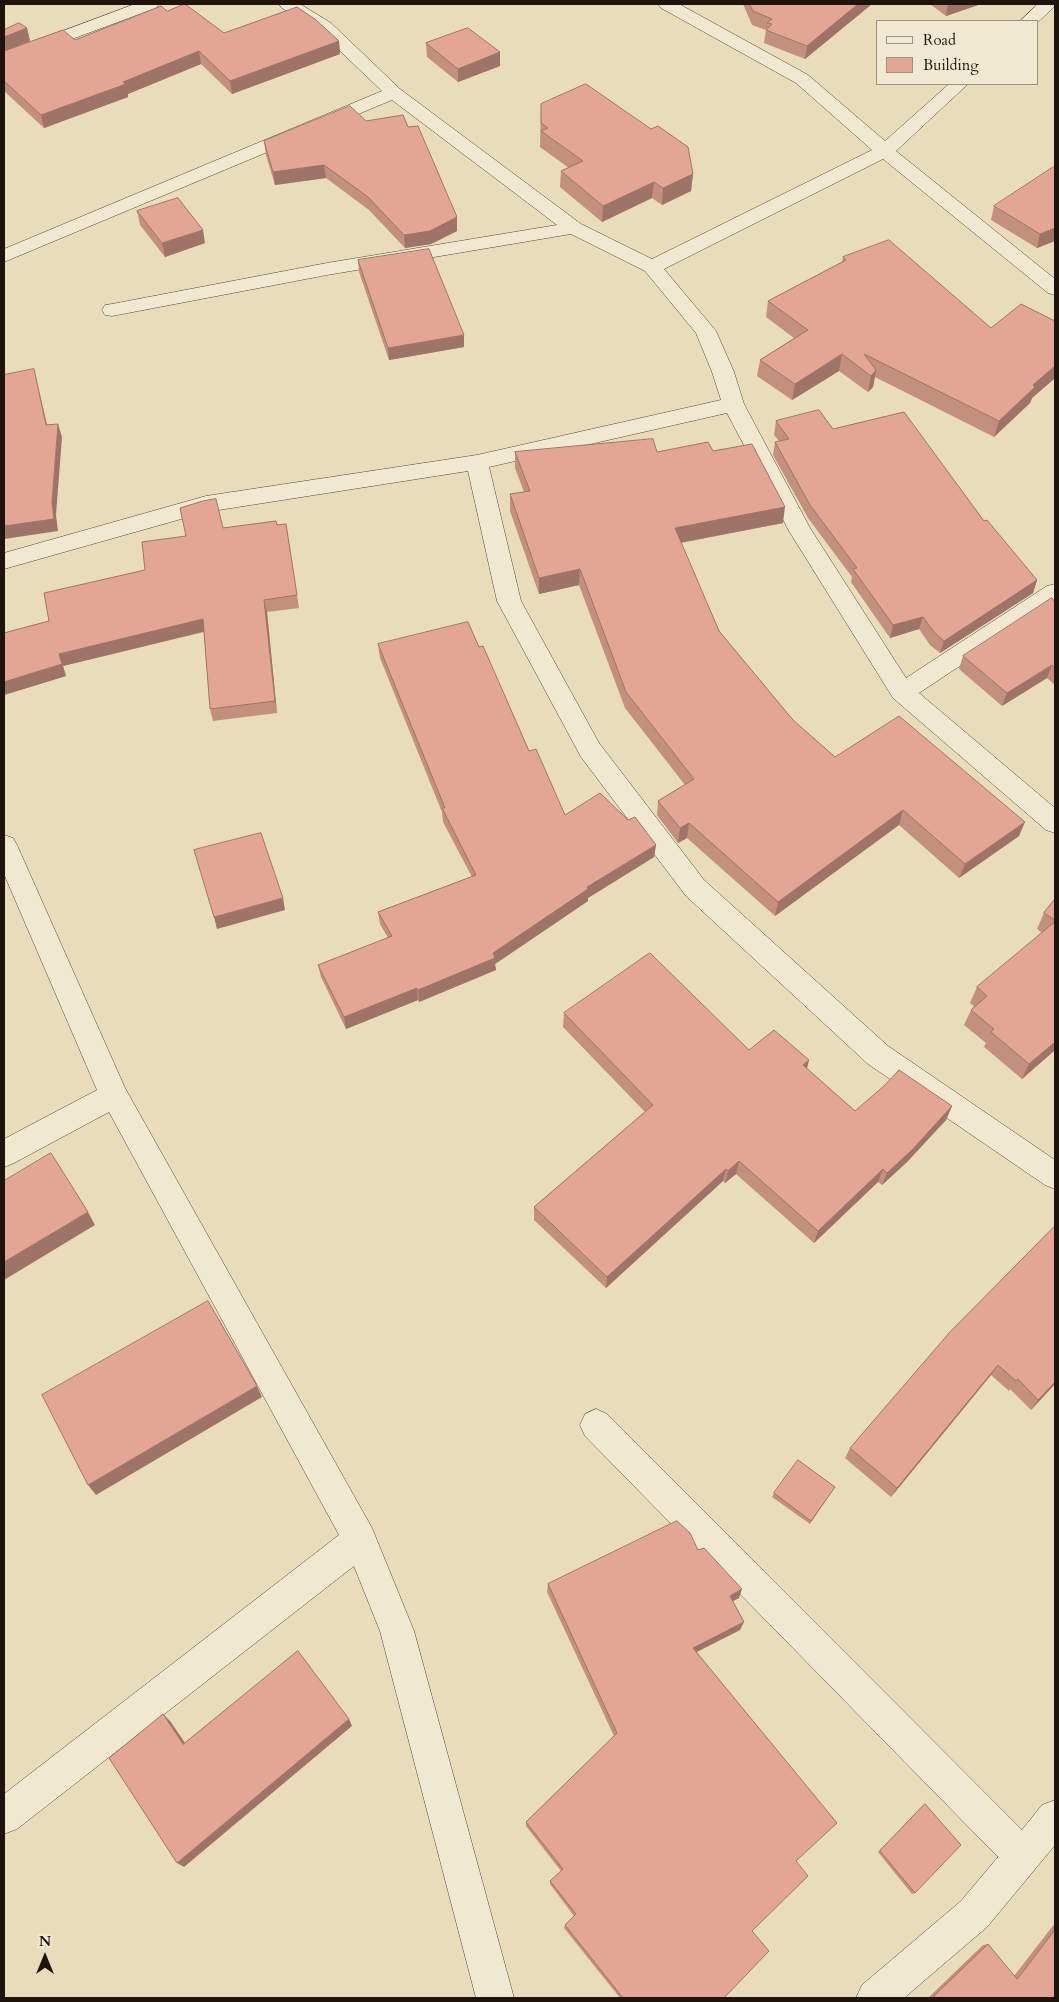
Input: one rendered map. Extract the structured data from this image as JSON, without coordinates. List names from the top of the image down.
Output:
{
  "legend": ["Road", "Building"],
  "north": "top"
}
